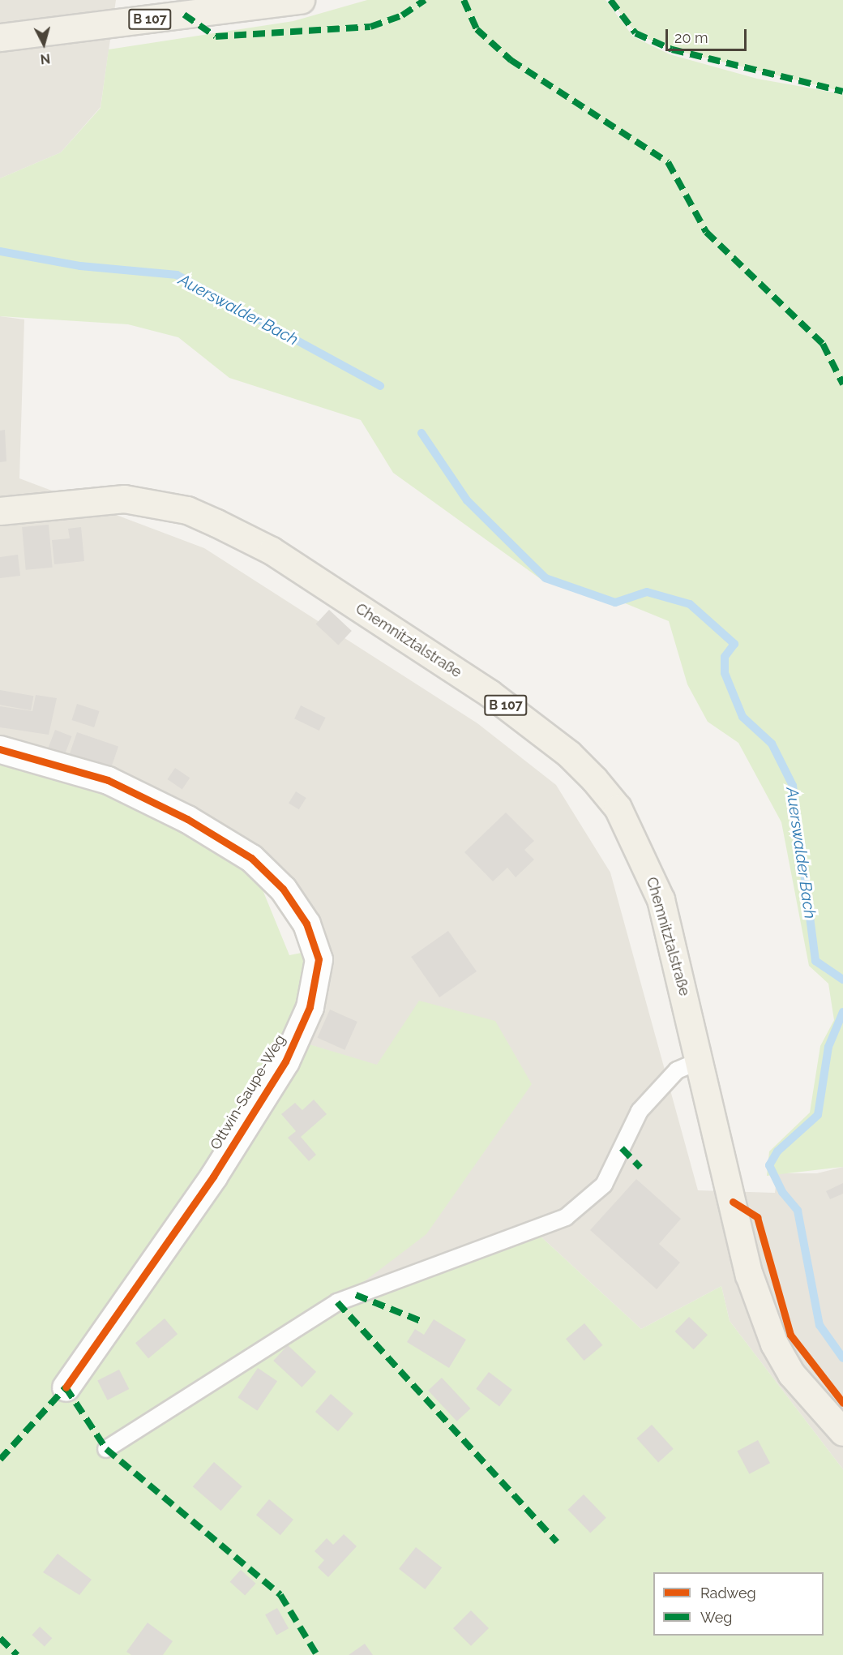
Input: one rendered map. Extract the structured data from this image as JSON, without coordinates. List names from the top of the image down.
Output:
{
  "streets": {
    "main road": ["B 107", "Chemnitztalstraße"],
    "street": ["Ottwin-Saupe-Weg"]
  },
  "water": ["Auerswalder Bach"],
  "legend": ["Radweg", "Weg"],
  "scale_bar": "20 m",
  "north": "bottom"
}
